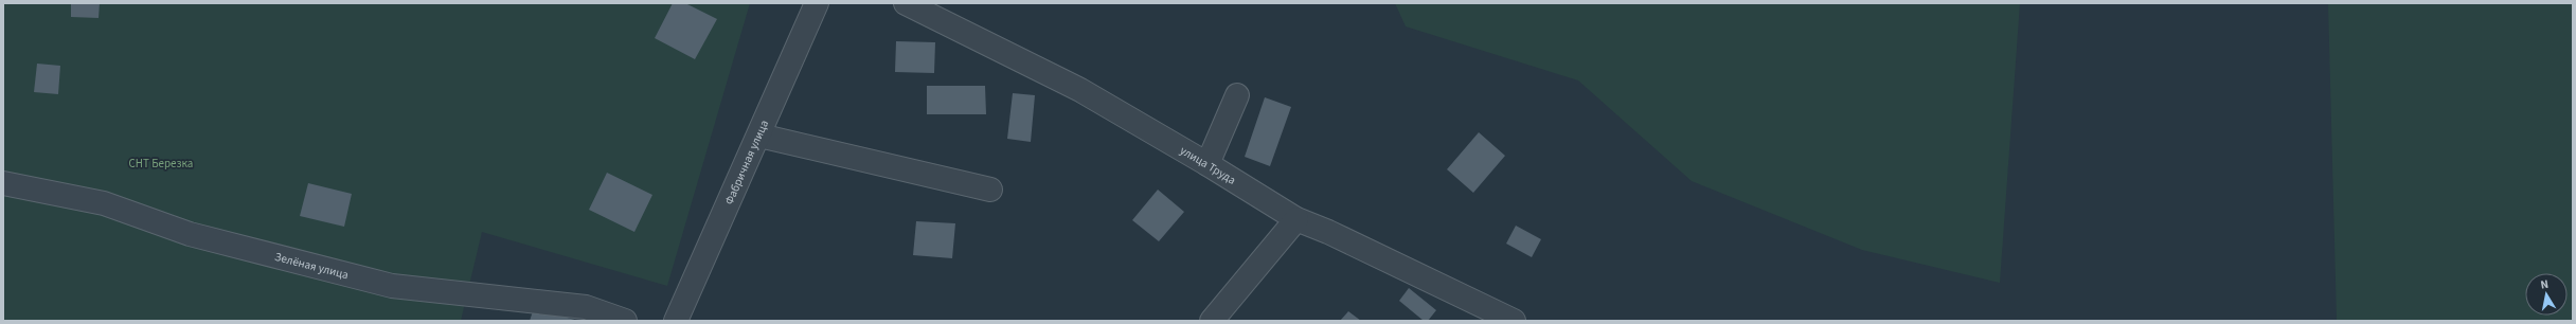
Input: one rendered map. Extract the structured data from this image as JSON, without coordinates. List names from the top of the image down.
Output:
{
  "streets": {
    "street": ["Фабричная улица", "улица Труда", "Зелёная улица"]
  },
  "parks": ["СНТ Березка"],
  "north": "top"
}
